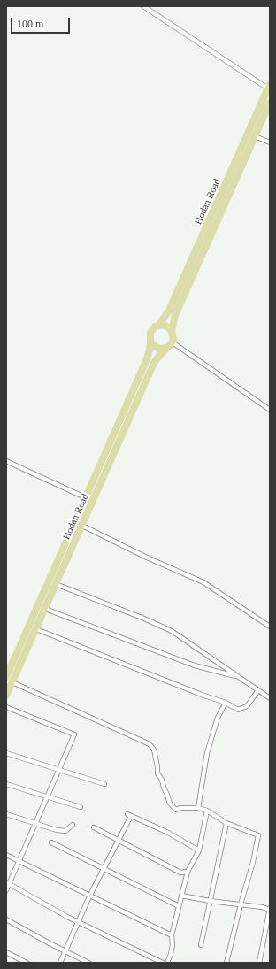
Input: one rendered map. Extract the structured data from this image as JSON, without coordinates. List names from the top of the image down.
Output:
{
  "streets": {
    "main road": ["Hodan Road"]
  },
  "scale_bar": "100 m"
}
